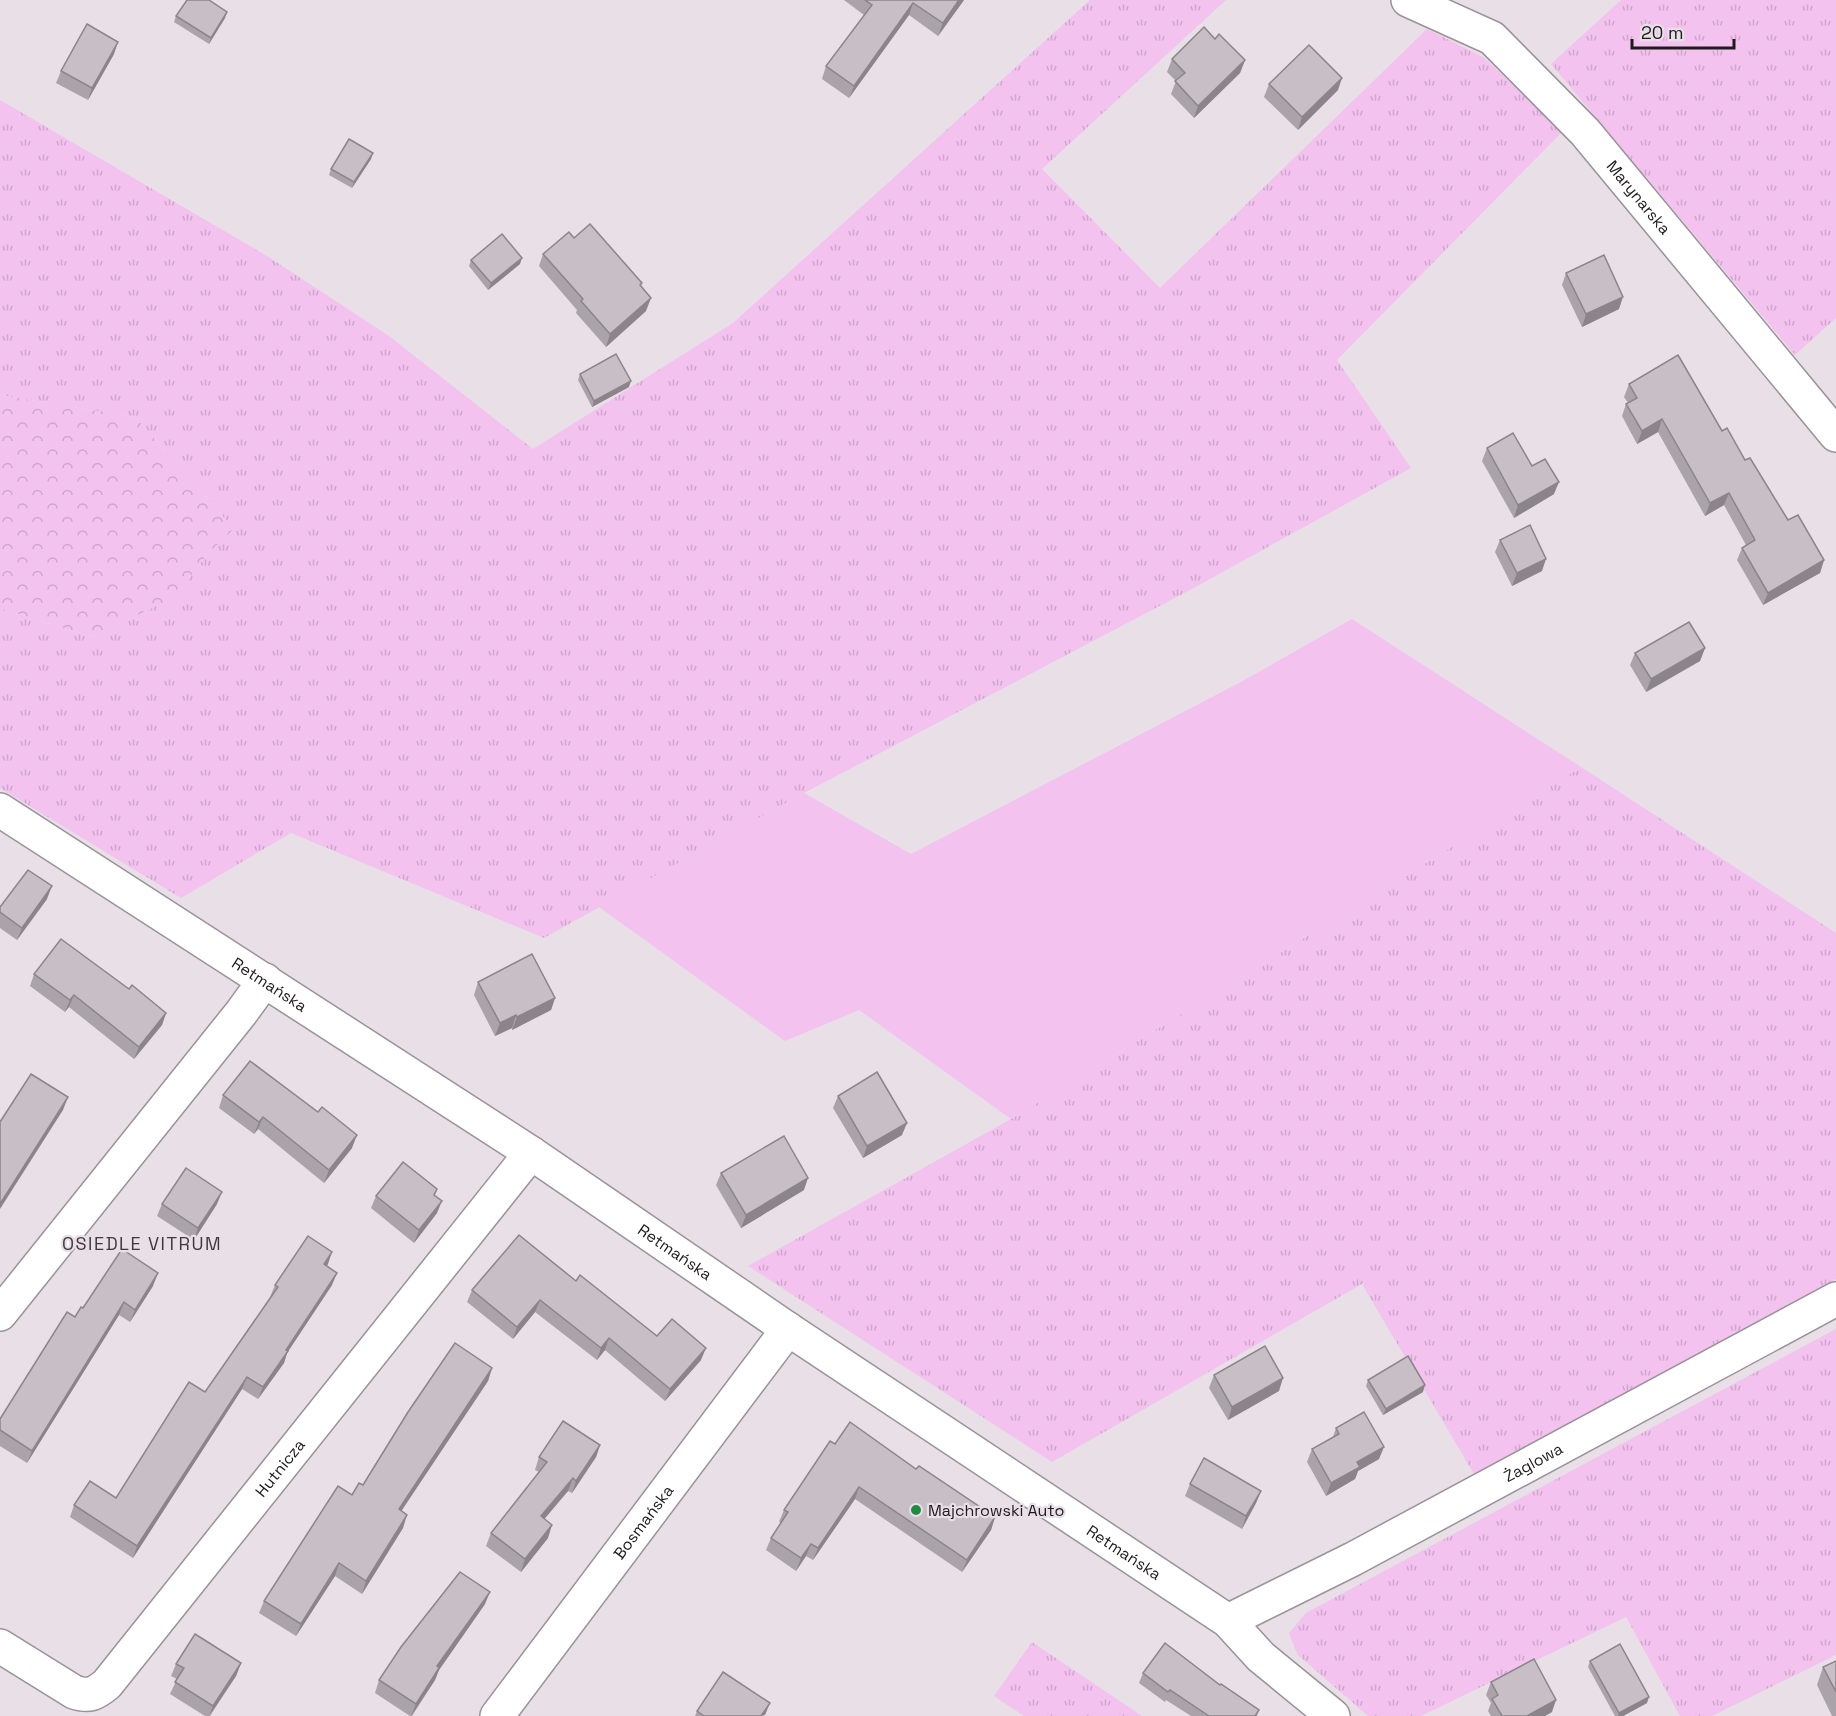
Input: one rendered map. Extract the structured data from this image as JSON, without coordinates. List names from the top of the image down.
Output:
{
  "streets": {
    "street": [
      "Marynarska",
      "Retmańska",
      "Żaglowa",
      "Hutnicza",
      "Bosmańska"
    ]
  },
  "crossings": [
    ["Retmańska", "Żaglowa"],
    ["Retmańska", "Hutnicza"],
    ["Retmańska", "Bosmańska"]
  ],
  "districts": ["OSIEDLE VITRUM"],
  "places": ["Majchrowski Auto"],
  "scale_bar": "20 m"
}
